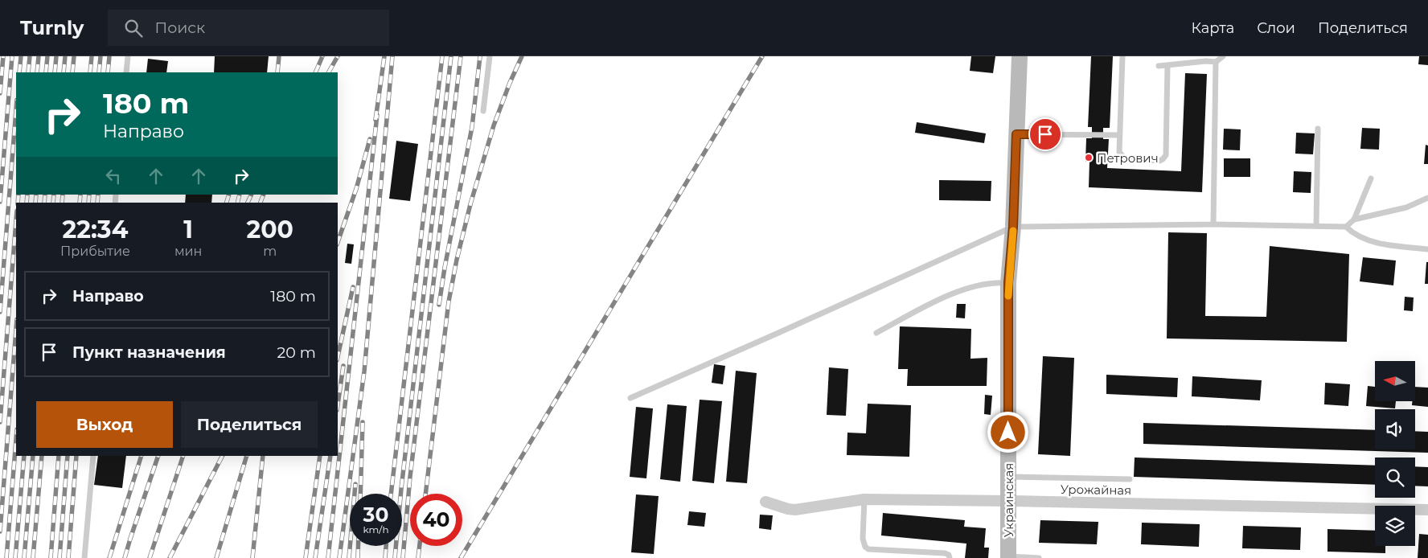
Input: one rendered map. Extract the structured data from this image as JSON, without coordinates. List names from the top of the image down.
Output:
{
  "streets": {
    "street": ["Урожайная", "Украинская"]
  },
  "crossings": [
    ["Урожайная", "Украинская"]
  ],
  "places": ["Петрович"],
  "north": "left",
  "page": {
    "header": "Turnly",
    "search": "Поиск",
    "nav": ["Карта", "Слои", "Поделиться"],
    "turn": ["180 m", "Направо"],
    "eta": [
      "22:34",
      "Прибытие",
      "1",
      "мин",
      "200",
      "m"
    ],
    "list": [
      {
        "name": "Направо",
        "value": "180 m"
      },
      {
        "name": "Пункт назначения",
        "value": "20 m"
      }
    ],
    "buttons": ["Выход", "Поделиться"],
    "speed": "30 km/h",
    "limit": "40"
  }
}
